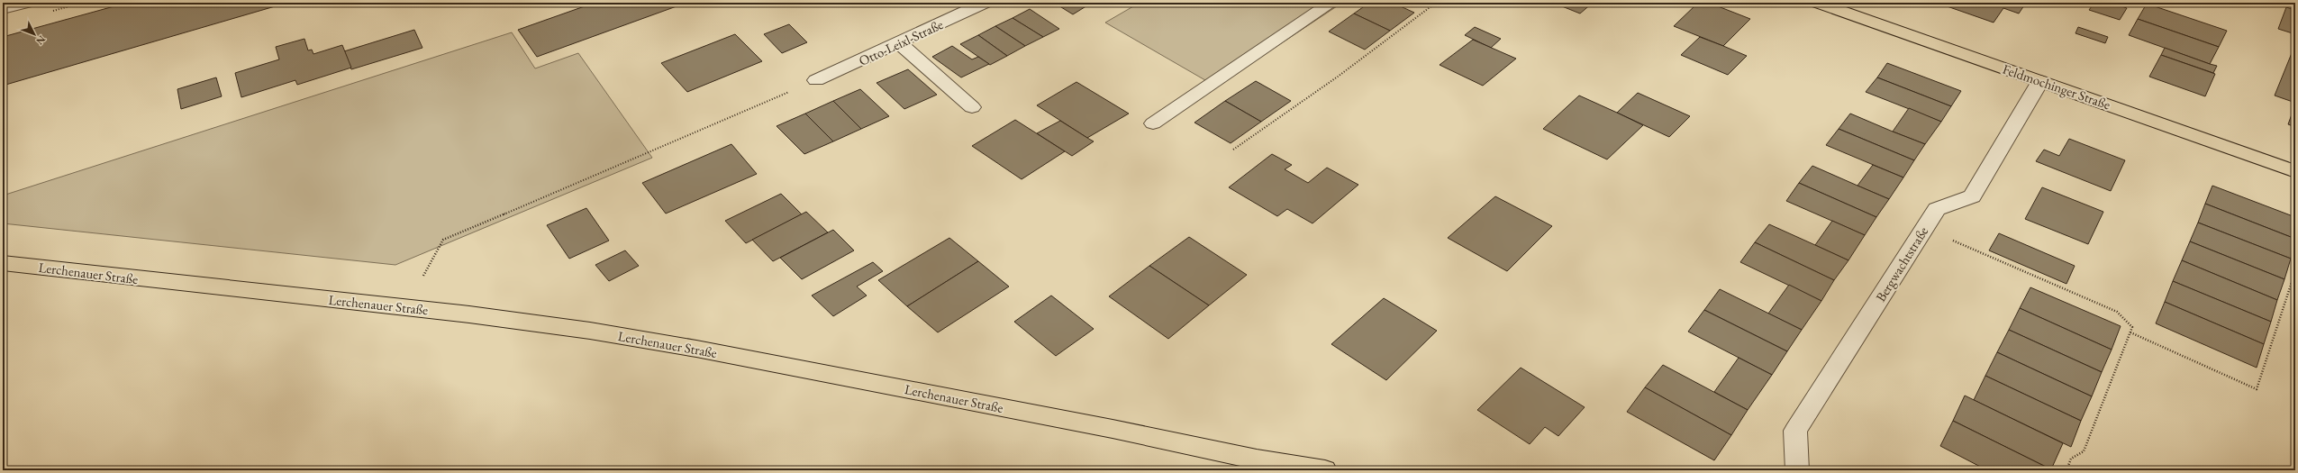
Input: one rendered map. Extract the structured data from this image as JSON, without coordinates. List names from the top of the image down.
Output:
{
  "streets": {
    "main road": ["Feldmochinger Straße", "Lerchenauer Straße"],
    "street": ["Otto-Leixl-Straße", "Bergwachtstraße"]
  },
  "crossings": [
    ["Feldmochinger Straße", "Bergwachtstraße"]
  ],
  "north": "bottom right"
}
